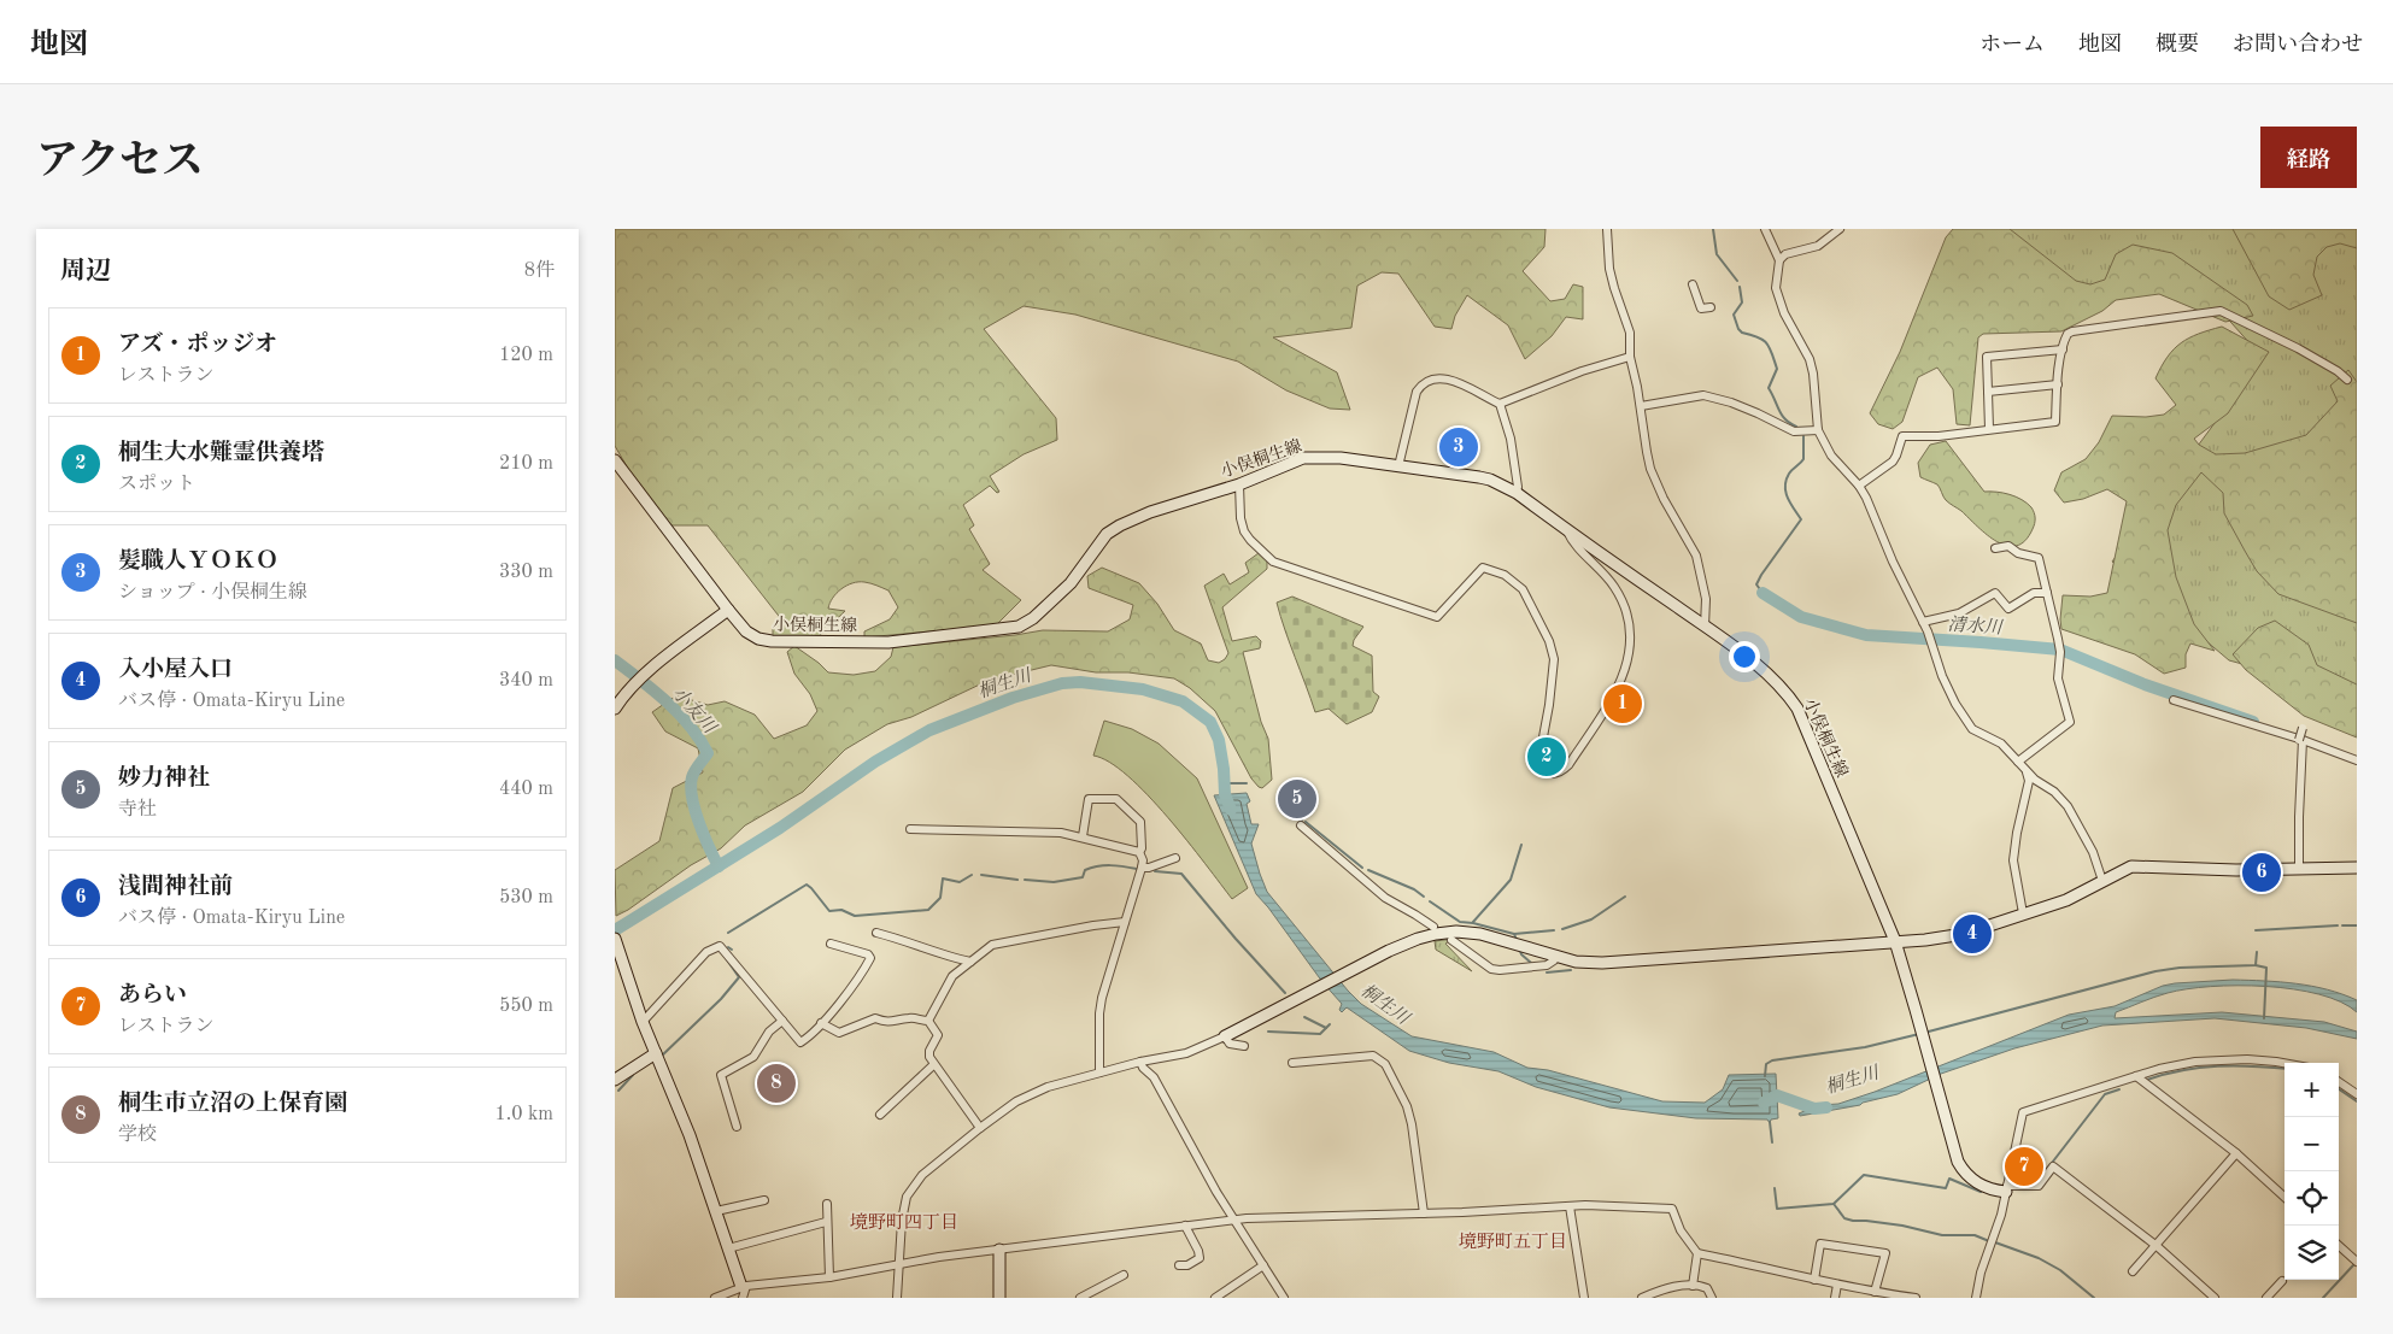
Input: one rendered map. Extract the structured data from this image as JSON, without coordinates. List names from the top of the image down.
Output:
{
  "streets": {
    "main road": ["小俣桐生線"]
  },
  "districts": ["境野町四丁目", "境野町五丁目"],
  "water": ["清水川", "桐生川", "小友川"],
  "page": {
    "header": "地図",
    "nav": [
      "ホーム",
      "地図",
      "概要",
      "お問い合わせ"
    ],
    "title": "アクセス",
    "buttons": "経路",
    "heading": ["周辺", "8件"],
    "list": [
      {
        "mark": "1",
        "name": "アズ・ポッジオ",
        "note": "レストラン",
        "value": "120 m"
      },
      {
        "mark": "2",
        "name": "桐生大水難霊供養塔",
        "note": "スポット",
        "value": "210 m"
      },
      {
        "mark": "3",
        "name": "髪職人ＹＯＫＯ",
        "note": "ショップ · 小俣桐生線",
        "value": "330 m"
      },
      {
        "mark": "4",
        "name": "入小屋入口",
        "note": "バス停 · Omata-Kiryu Line",
        "value": "340 m"
      },
      {
        "mark": "5",
        "name": "妙力神社",
        "note": "寺社",
        "value": "440 m"
      },
      {
        "mark": "6",
        "name": "浅間神社前",
        "note": "バス停 · Omata-Kiryu Line",
        "value": "530 m"
      },
      {
        "mark": "7",
        "name": "あらい",
        "note": "レストラン",
        "value": "550 m"
      },
      {
        "mark": "8",
        "name": "桐生市立沼の上保育園",
        "note": "学校",
        "value": "1.0 km"
      }
    ],
    "pins": [
      "3",
      "1",
      "2",
      "5",
      "6",
      "4",
      "8",
      "7"
    ],
    "map_buttons": ["+", "−"]
  }
}
